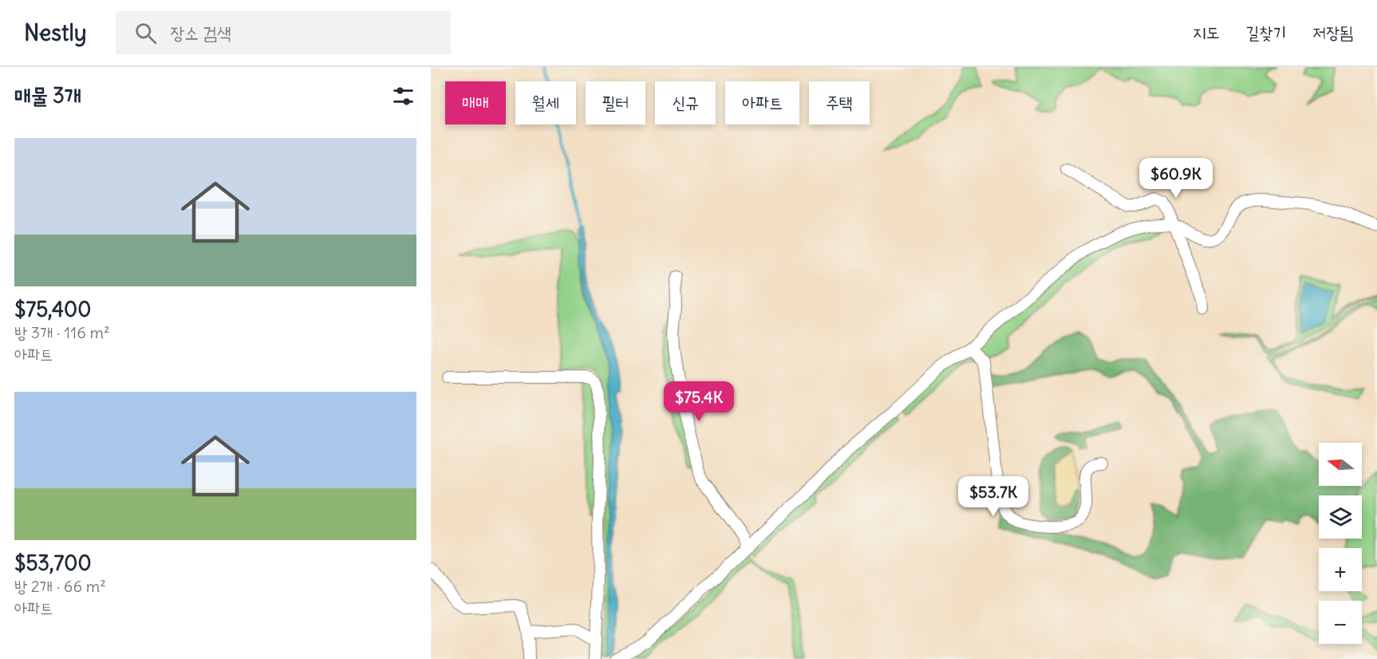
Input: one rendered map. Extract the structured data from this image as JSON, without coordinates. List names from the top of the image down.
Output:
{
  "north": "left",
  "page": {
    "header": "Nestly",
    "search": "장소 검색",
    "nav": ["지도", "길찾기", "저장됨"],
    "heading": "매물 3개",
    "chip": [
      "매매",
      "월세",
      "필터",
      "신규",
      "아파트",
      "주택"
    ],
    "list": [
      {
        "name": "$75,400",
        "note": "방 3개 · 116 m² · 아파트"
      },
      {
        "name": "$53,700",
        "note": "방 2개 · 66 m² · 아파트"
      }
    ],
    "price": ["$60.9K", "$75.4K", "$53.7K"],
    "map_buttons": ["+", "−"]
  }
}
